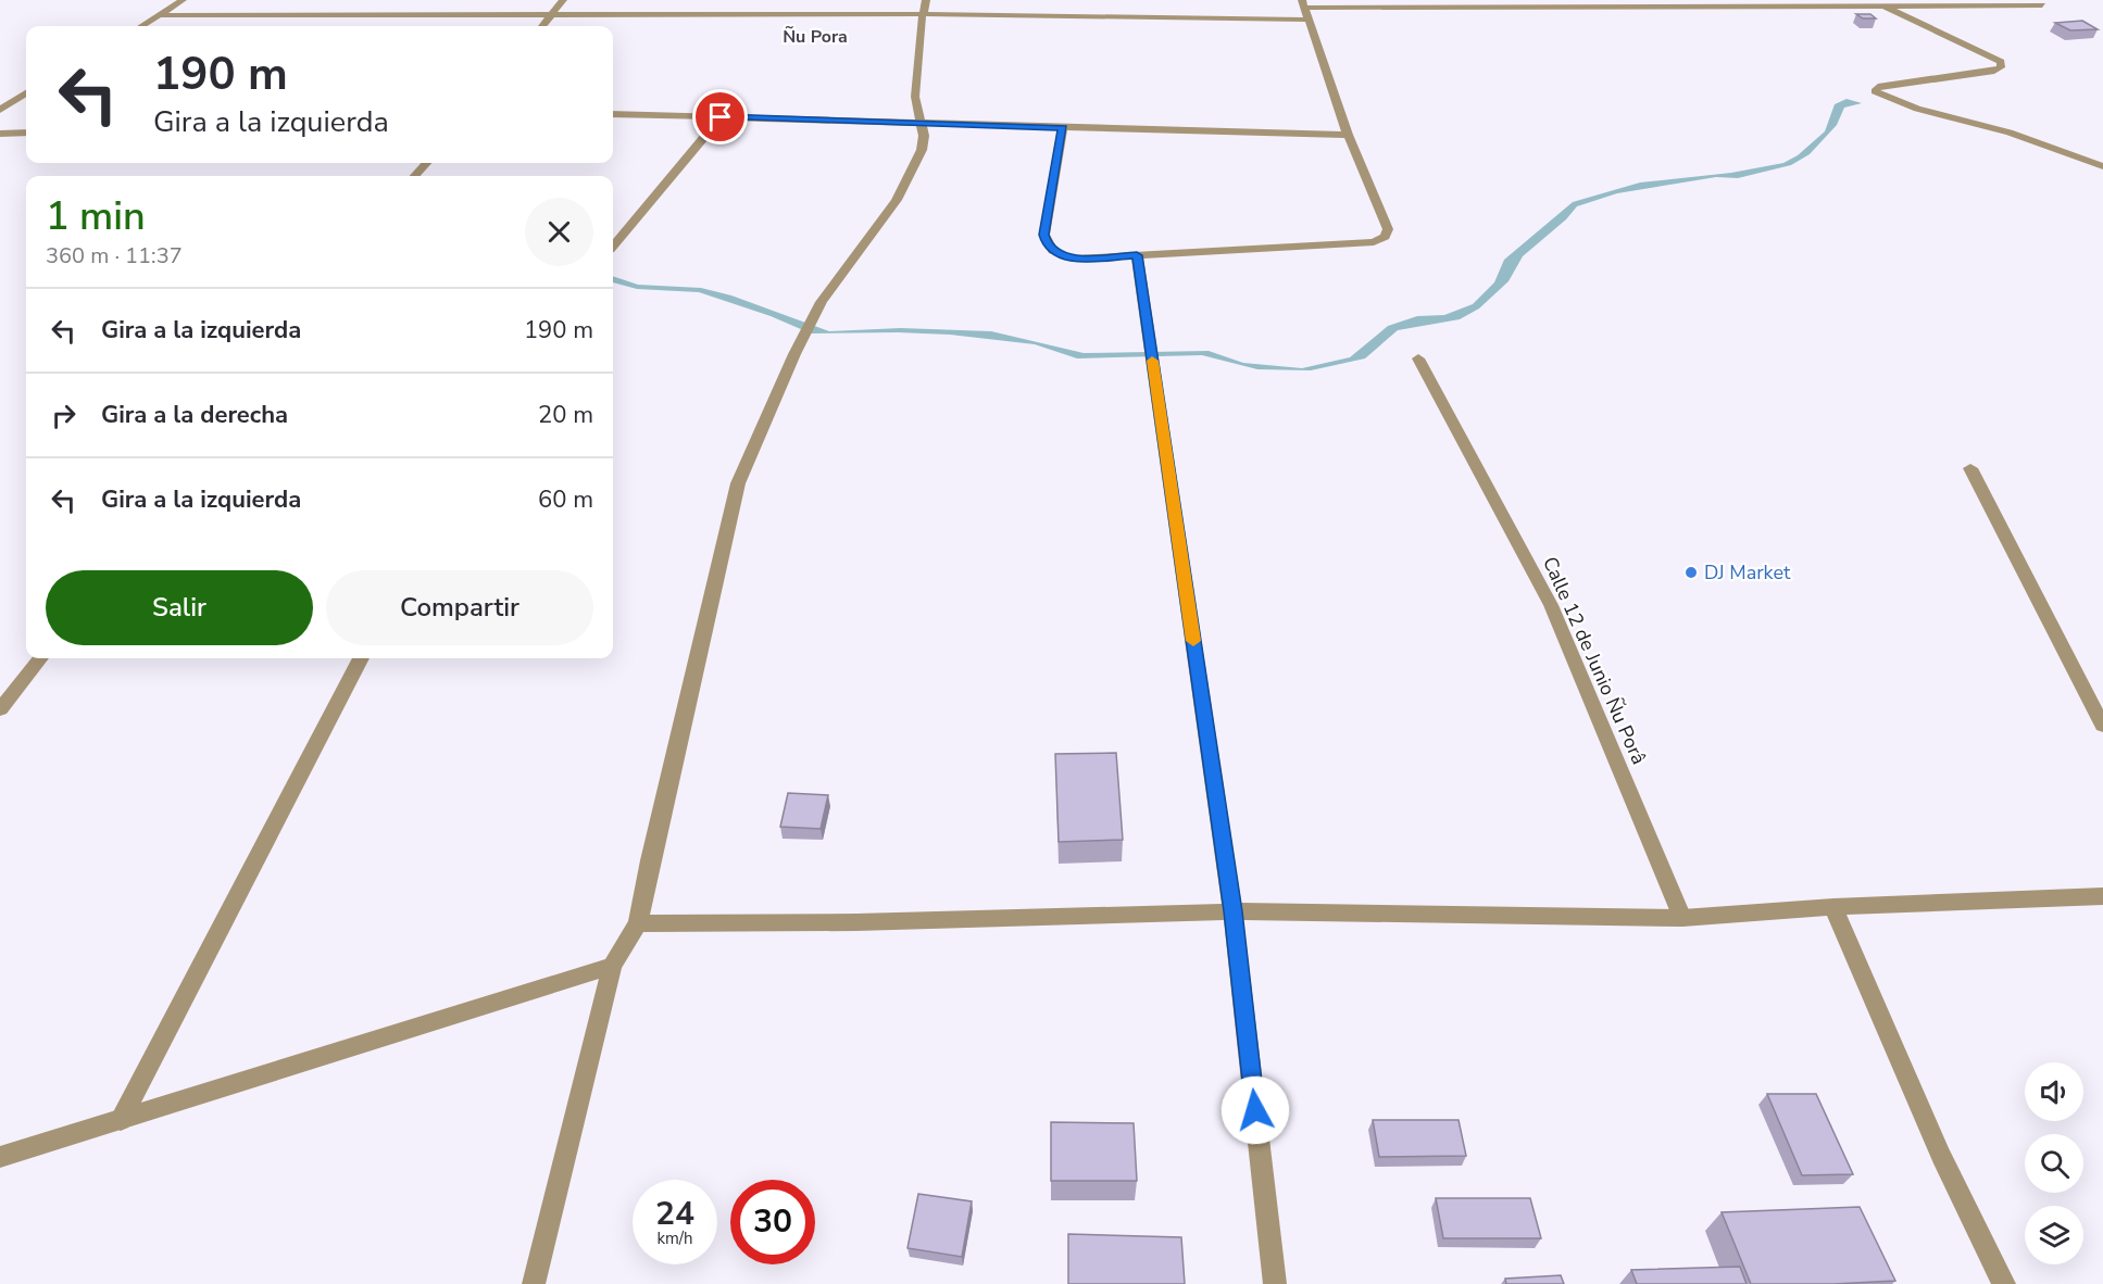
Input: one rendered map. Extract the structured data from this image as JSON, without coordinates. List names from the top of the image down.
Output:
{
  "streets": {
    "street": ["Calle 12 de Junio Ñu Porâ"]
  },
  "districts": ["Ñu Pora"],
  "places": ["DJ Market"],
  "page": {
    "turn": ["190 m", "Gira a la izquierda"],
    "heading": ["1 min", "360 m · 11:37"],
    "list": [
      {
        "name": "Gira a la izquierda",
        "value": "190 m"
      },
      {
        "name": "Gira a la derecha",
        "value": "20 m"
      },
      {
        "name": "Gira a la izquierda",
        "value": "60 m"
      }
    ],
    "buttons": ["Salir", "Compartir"],
    "speed": "24 km/h",
    "limit": "30"
  }
}
